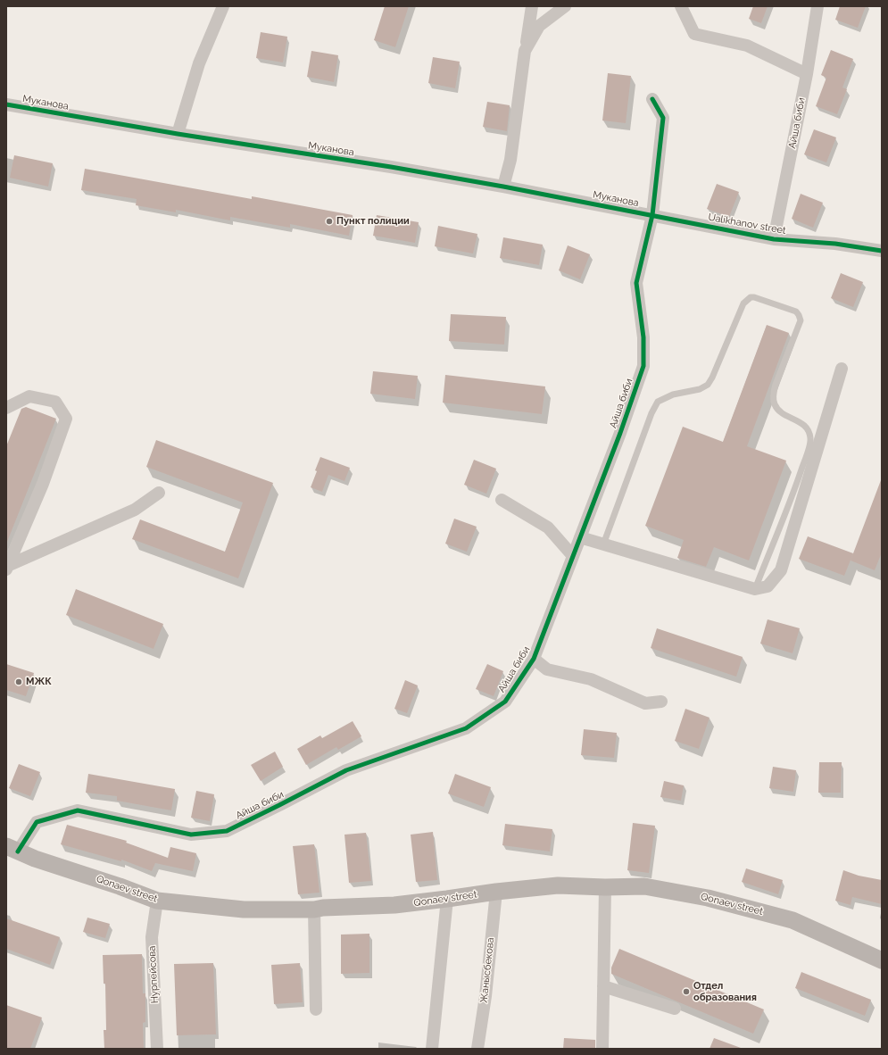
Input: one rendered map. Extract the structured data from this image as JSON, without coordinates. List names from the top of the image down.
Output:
{
  "streets": {
    "main road": ["Qonaev street"],
    "street": [
      "Муканова",
      "Айша биби",
      "Ualikhanov street",
      "Жанысбекова",
      "Нурпейсова"
    ]
  },
  "crossings": [
    ["Муканова", "Айша биби"],
    ["Муканова", "Ualikhanov street"],
    ["Айша биби", "Ualikhanov street"],
    ["Айша биби", "Qonaev street"],
    ["Qonaev street", "Жанысбекова"],
    ["Qonaev street", "Нурпейсова"]
  ],
  "places": ["Пункт полиции", "МЖК", "Отдел образования"]
}
